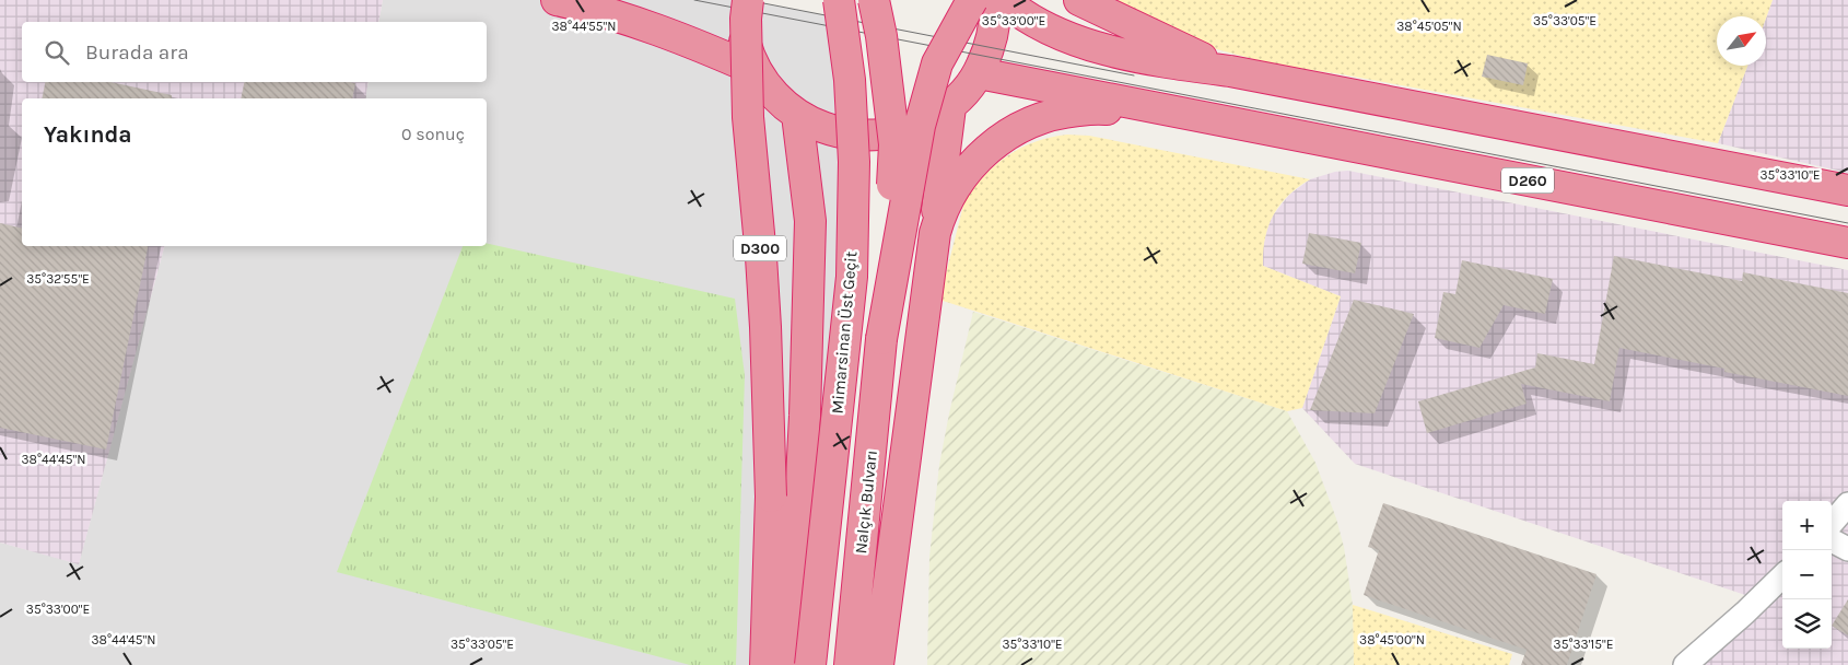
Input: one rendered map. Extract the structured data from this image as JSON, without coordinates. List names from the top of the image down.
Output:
{
  "streets": {
    "highway": [
      "D260",
      "D300",
      "Mimarsinan Üst Geçit",
      "Nalçık Bulvarı"
    ]
  },
  "north": "top right",
  "page": {
    "search": "Burada ara",
    "heading": ["Yakında", "0 sonuç"],
    "map_buttons": ["+", "−"]
  },
  "coordinates": [
    "35°33'00\"E",
    "35°33'05\"E",
    "38°44'55\"N",
    "38°45'05\"N",
    "35°33'10\"E",
    "35°32'55\"E",
    "38°44'45\"N",
    "38°45'00\"N",
    "35°33'15\"E"
  ]
}
